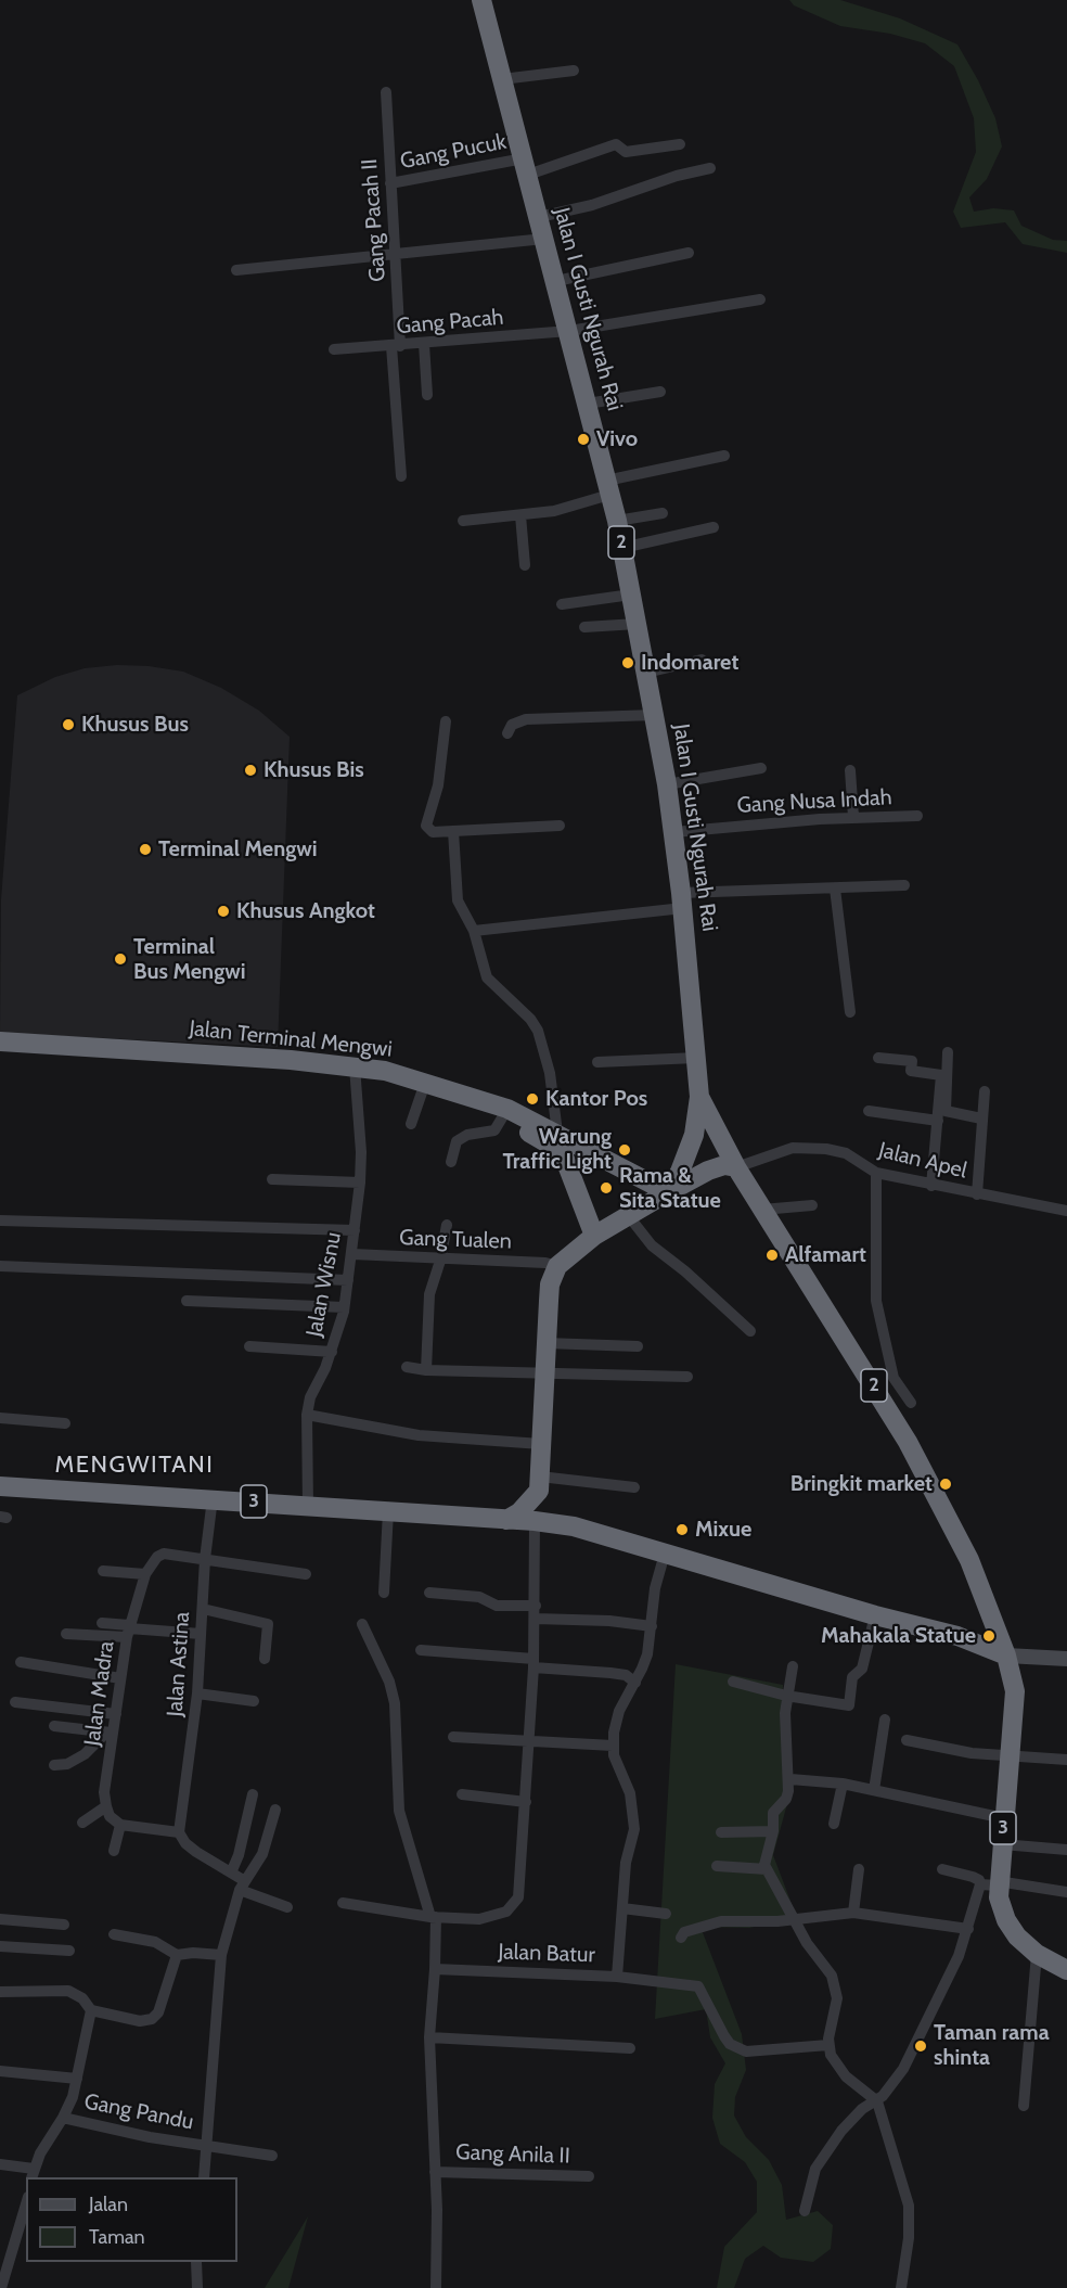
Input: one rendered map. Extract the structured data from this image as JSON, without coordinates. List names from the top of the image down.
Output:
{
  "streets": {
    "highway": [
      "Jalan I Gusti Ngurah Rai",
      "2",
      "Jalan Terminal Mengwi",
      "3"
    ],
    "street": [
      "Gang Pucuk",
      "Gang Pacah II",
      "Gang Pacah",
      "Gang Nusa Indah",
      "Jalan Apel",
      "Gang Tualen",
      "Jalan Wisnu",
      "Jalan Astina",
      "Jalan Madra",
      "Jalan Batur",
      "Gang Pandu",
      "Gang Anila II"
    ]
  },
  "crossings": [
    ["Gang Pucuk", "Gang Pacah II"],
    ["Gang Pucuk", "Jalan I Gusti Ngurah Rai"],
    ["Gang Pacah II", "Gang Pacah"],
    ["Jalan I Gusti Ngurah Rai", "Gang Pacah"],
    ["Jalan I Gusti Ngurah Rai", "2"],
    ["Jalan I Gusti Ngurah Rai", "Gang Nusa Indah"],
    ["2", "Jalan Terminal Mengwi"],
    ["2", "Jalan Apel"],
    ["2", "3"],
    ["Jalan Terminal Mengwi", "Jalan Wisnu"],
    ["Gang Tualen", "Jalan Wisnu"],
    ["Jalan Wisnu", "3"],
    ["3", "Jalan Astina"]
  ],
  "districts": ["MENGWITANI"],
  "places": [
    "Vivo",
    "Indomaret",
    "Khusus Bus",
    "Khusus Bis",
    "Terminal Mengwi",
    "Khusus Angkot",
    "Terminal Bus Mengwi",
    "Kantor Pos",
    "Warung Traffic Light",
    "Rama & Sita Statue",
    "Alfamart",
    "Bringkit market",
    "Mixue",
    "Mahakala Statue",
    "Taman rama shinta"
  ],
  "legend": ["Jalan", "Taman"]
}
